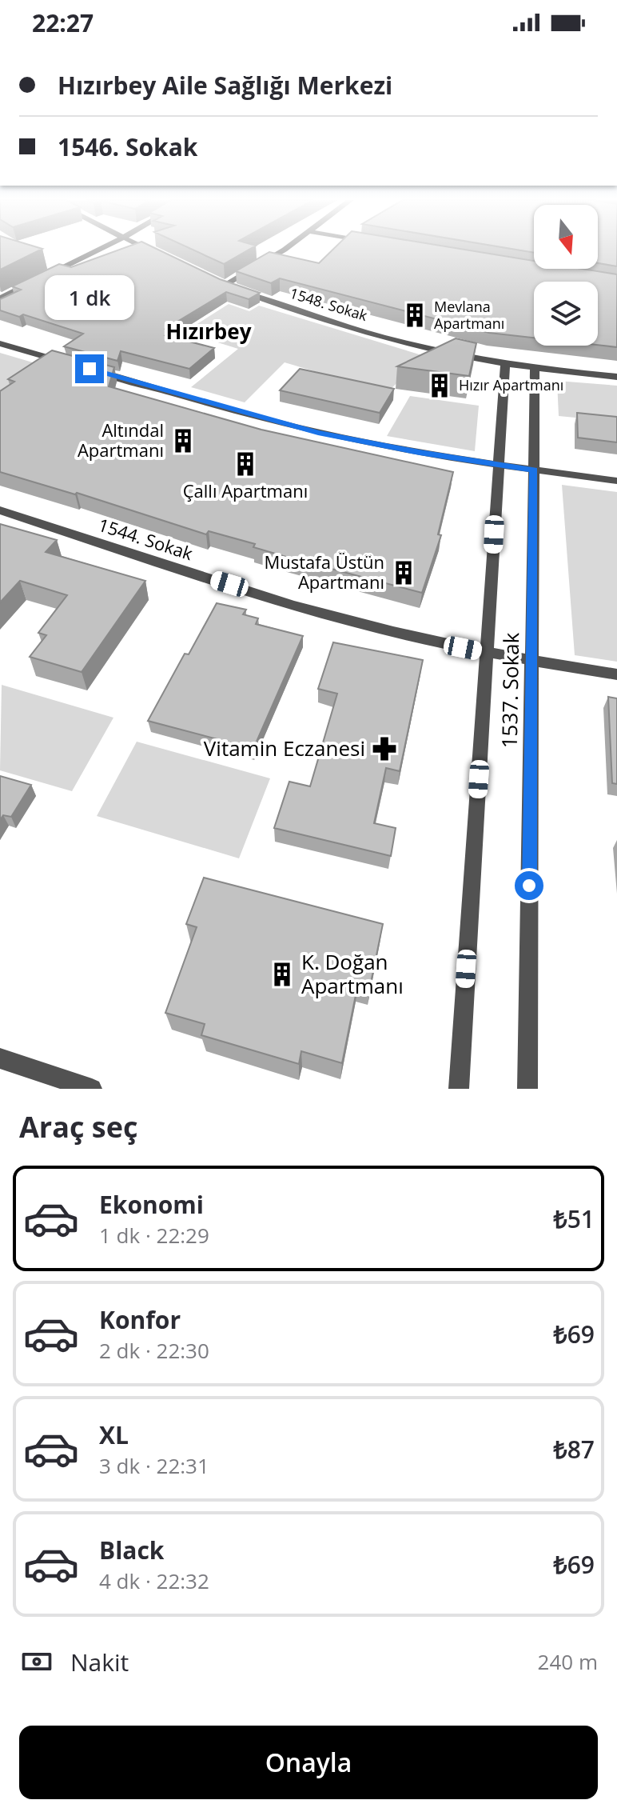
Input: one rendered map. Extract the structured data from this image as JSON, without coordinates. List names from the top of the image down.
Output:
{
  "streets": {
    "street": ["1548. Sokak", "1544. Sokak", "1537. Sokak"]
  },
  "crossings": [
    ["1548. Sokak", "1537. Sokak"],
    ["1544. Sokak", "1537. Sokak"]
  ],
  "districts": ["Hızırbey"],
  "places": {
    "building": [
      "Mevlana Apartmanı",
      "Hızır Apartmanı",
      "Altındal Apartmanı",
      "Çallı Apartmanı",
      "Mustafa Üstün Apartmanı",
      "K. Doğan Apartmanı"
    ],
    "pharmacy": ["Vitamin Eczanesi"]
  },
  "north": "bottom",
  "page": {
    "status": "22:27",
    "banner": ["Hızırbey Aile Sağlığı Merkezi", "1546. Sokak"],
    "bubble": "1 dk",
    "heading": "Araç seç",
    "list": [
      {
        "name": "Ekonomi",
        "note": "1 dk · 22:29",
        "value": "₺51"
      },
      {
        "name": "Konfor",
        "note": "2 dk · 22:30",
        "value": "₺69"
      },
      {
        "name": "XL",
        "note": "3 dk · 22:31",
        "value": "₺87"
      },
      {
        "name": "Black",
        "note": "4 dk · 22:32",
        "value": "₺69"
      }
    ],
    "pay": ["Nakit", "240 m"],
    "buttons": "Onayla"
  }
}
